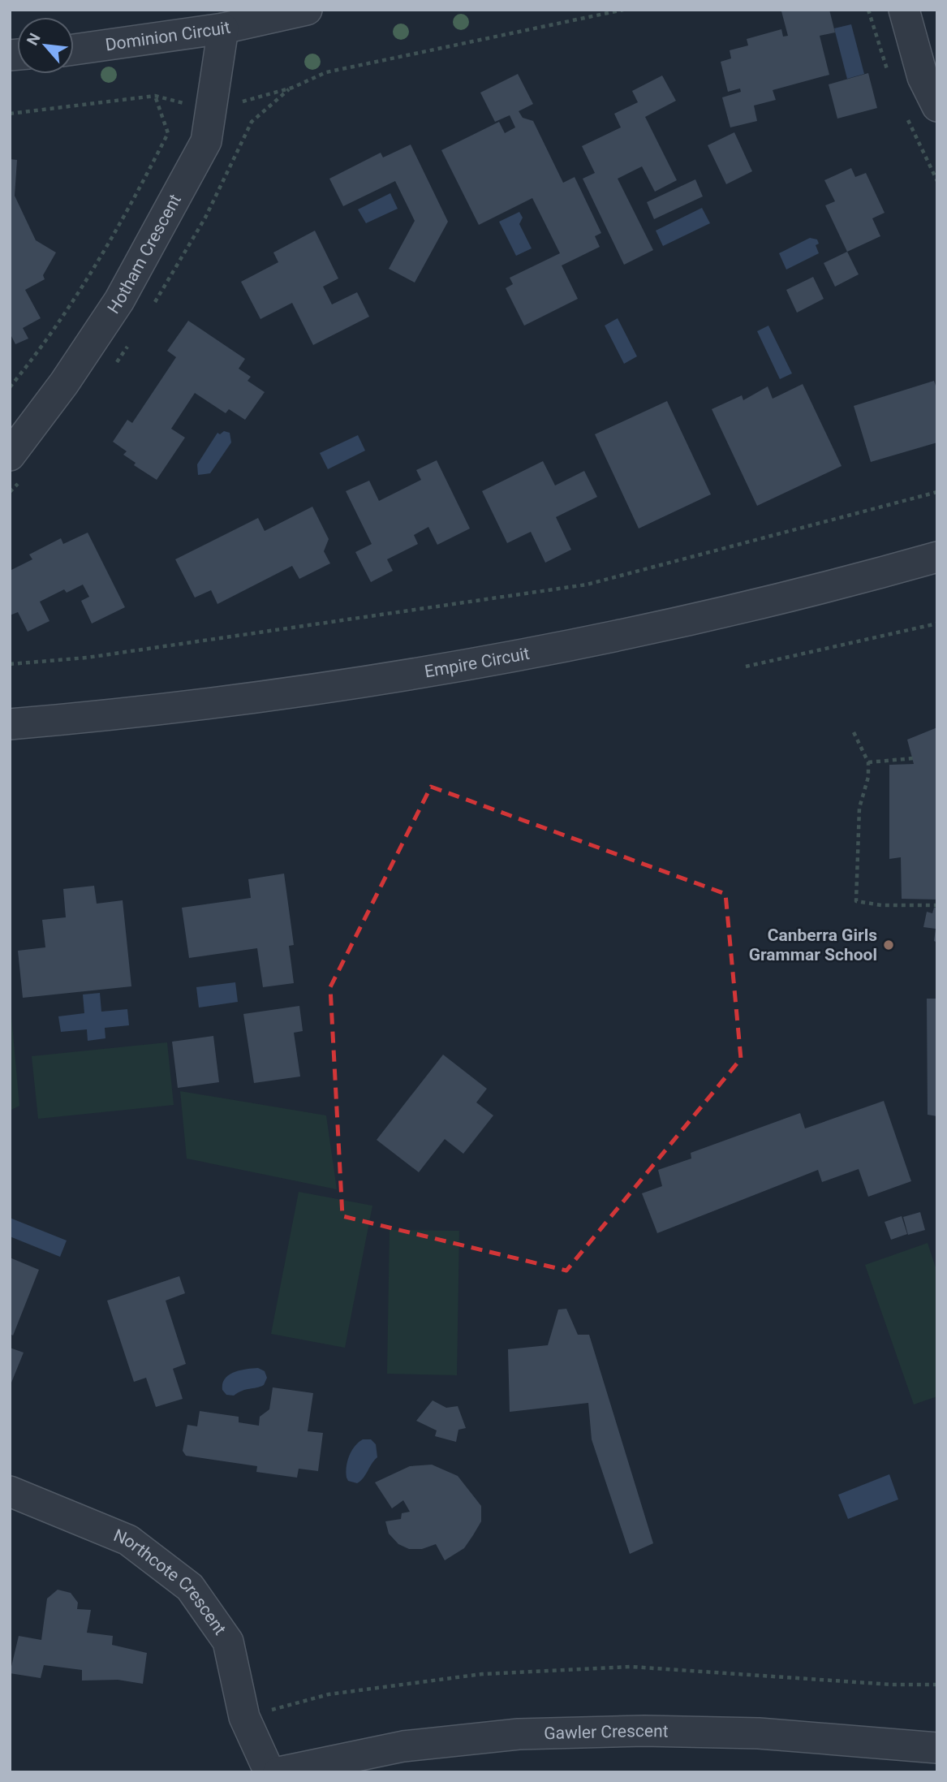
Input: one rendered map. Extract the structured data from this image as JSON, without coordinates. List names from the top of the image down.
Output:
{
  "streets": {
    "street": [
      "Dominion Circuit",
      "Hotham Crescent",
      "Empire Circuit",
      "Northcote Crescent",
      "Gawler Crescent"
    ]
  },
  "crossings": [
    ["Dominion Circuit", "Hotham Crescent"]
  ],
  "places": ["Canberra Girls Grammar School"],
  "north": "top left"
}
